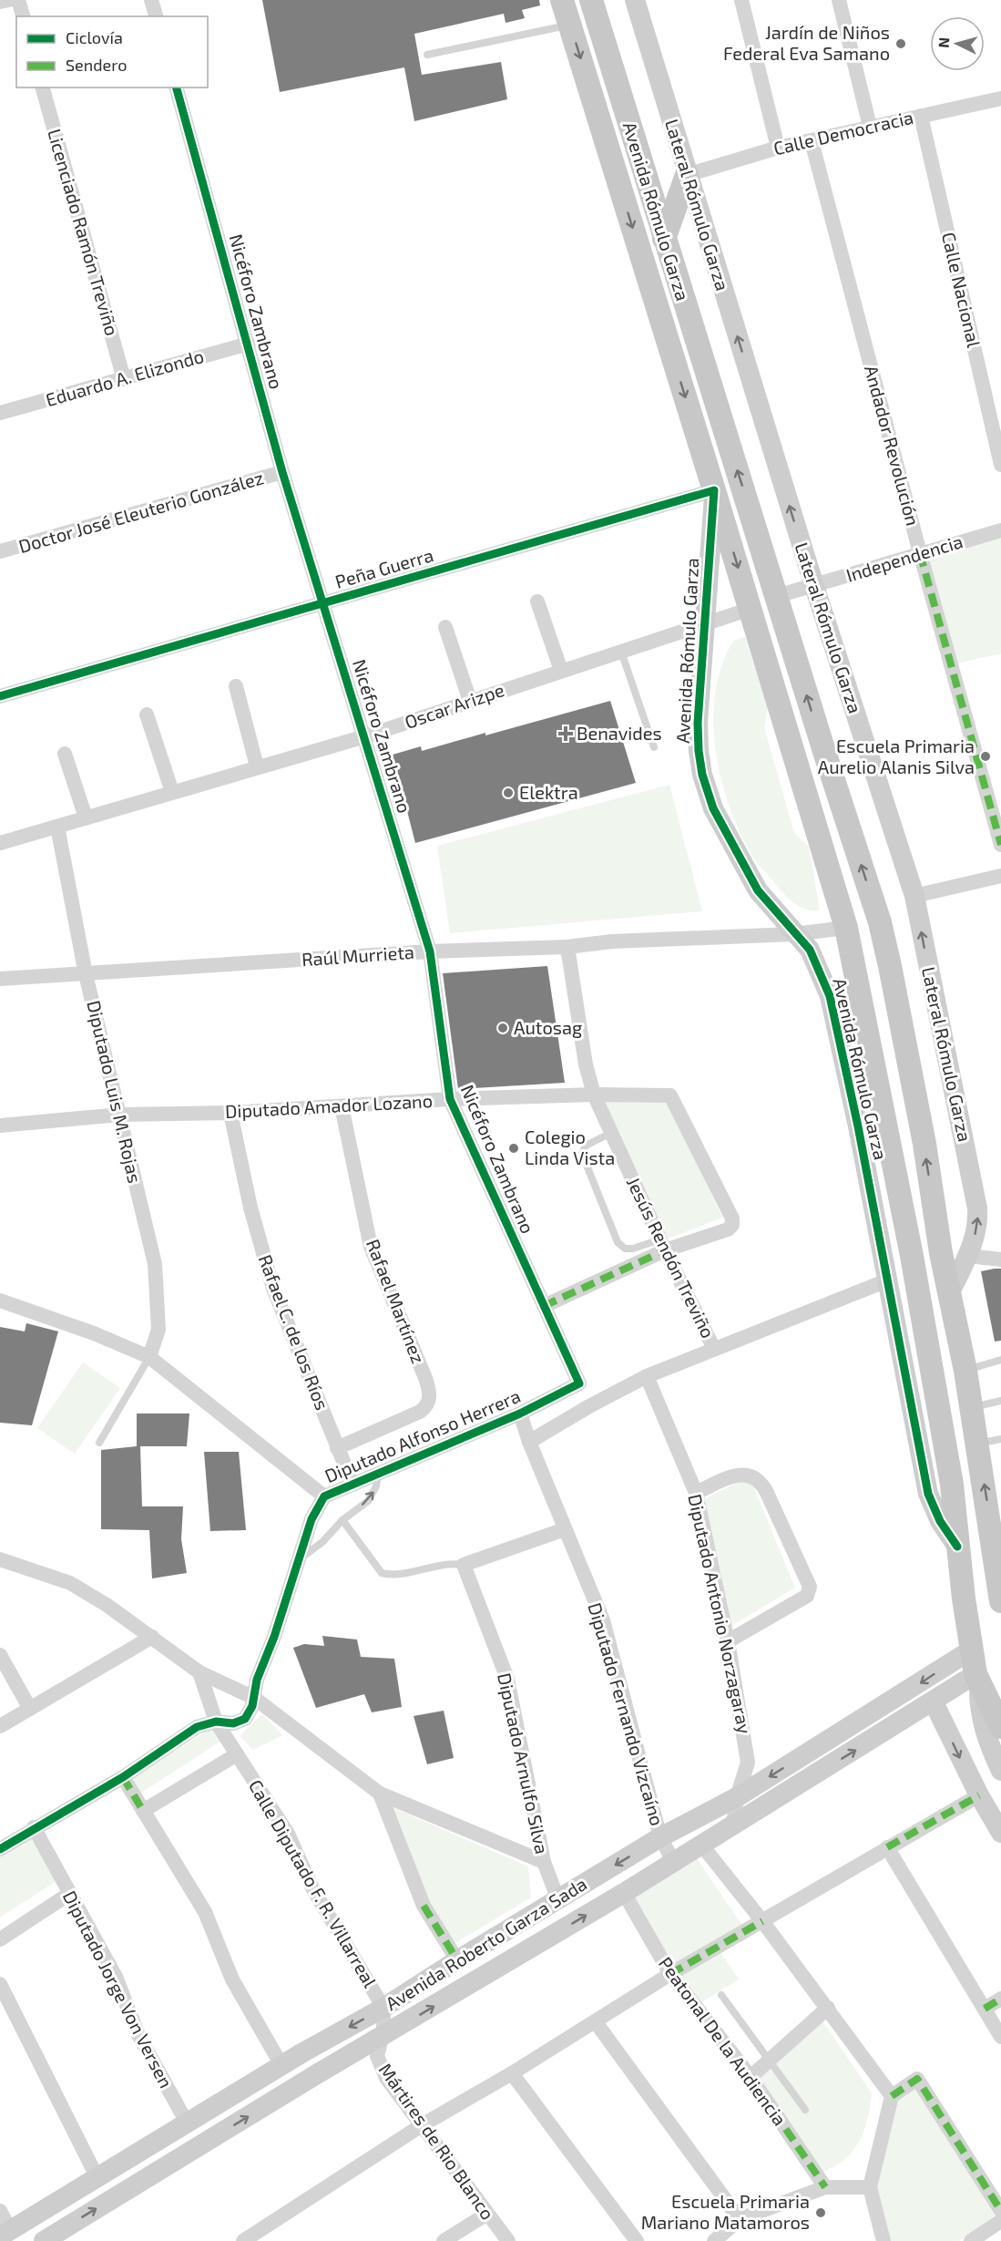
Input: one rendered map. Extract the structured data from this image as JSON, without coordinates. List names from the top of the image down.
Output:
{
  "streets": {
    "main road": ["Avenida Rómulo Garza"],
    "street": [
      "Calle Democracia",
      "Lateral Rómulo Garza",
      "Licenciado Ramón Treviño",
      "Calle Nacional",
      "Nicéforo Zambrano",
      "Eduardo A. Elizondo",
      "Andador Revolución",
      "Doctor José Eleuterio González",
      "Independencia",
      "Peña Guerra",
      "Oscar Arizpe",
      "Raúl Murrieta",
      "Diputado Luis M. Rojas",
      "Diputado Amador Lozano",
      "Jesús Rendón Treviño",
      "Rafael Martínez",
      "Rafael C. de los Ríos",
      "Diputado Alfonso Herrera",
      "Diputado Antonio Norzagaray",
      "Diputado Fernando Vizcaíno",
      "Diputado Arnulfo Silva",
      "Calle Diputado F. R. Villarreal",
      "Avenida Roberto Garza Sada",
      "Diputado Jorge Von Versen",
      "Peatonal De la Audiencia",
      "Mártires de Rio Blanco"
    ]
  },
  "crossings": [
    ["Calle Democracia", "Lateral Rómulo Garza"],
    ["Calle Democracia", "Calle Nacional"],
    ["Calle Democracia", "Andador Revolución"],
    ["Lateral Rómulo Garza", "Avenida Rómulo Garza"],
    ["Lateral Rómulo Garza", "Independencia"],
    ["Avenida Rómulo Garza", "Independencia"],
    ["Avenida Rómulo Garza", "Peña Guerra"],
    ["Avenida Rómulo Garza", "Oscar Arizpe"],
    ["Avenida Rómulo Garza", "Raúl Murrieta"],
    ["Avenida Rómulo Garza", "Avenida Roberto Garza Sada"],
    ["Licenciado Ramón Treviño", "Eduardo A. Elizondo"],
    ["Nicéforo Zambrano", "Eduardo A. Elizondo"],
    ["Nicéforo Zambrano", "Doctor José Eleuterio González"],
    ["Nicéforo Zambrano", "Peña Guerra"],
    ["Nicéforo Zambrano", "Oscar Arizpe"],
    ["Nicéforo Zambrano", "Raúl Murrieta"],
    ["Nicéforo Zambrano", "Diputado Amador Lozano"],
    ["Nicéforo Zambrano", "Diputado Alfonso Herrera"],
    ["Andador Revolución", "Independencia"],
    ["Oscar Arizpe", "Diputado Luis M. Rojas"],
    ["Raúl Murrieta", "Diputado Luis M. Rojas"],
    ["Raúl Murrieta", "Jesús Rendón Treviño"],
    ["Diputado Luis M. Rojas", "Diputado Amador Lozano"],
    ["Diputado Amador Lozano", "Jesús Rendón Treviño"],
    ["Diputado Amador Lozano", "Rafael Martínez"],
    ["Diputado Amador Lozano", "Rafael C. de los Ríos"],
    ["Rafael Martínez", "Rafael C. de los Ríos"],
    ["Rafael C. de los Ríos", "Diputado Alfonso Herrera"],
    ["Diputado Alfonso Herrera", "Diputado Fernando Vizcaíno"],
    ["Diputado Alfonso Herrera", "Calle Diputado F. R. Villarreal"],
    ["Diputado Antonio Norzagaray", "Avenida Roberto Garza Sada"],
    ["Diputado Fernando Vizcaíno", "Avenida Roberto Garza Sada"],
    ["Diputado Arnulfo Silva", "Avenida Roberto Garza Sada"],
    ["Calle Diputado F. R. Villarreal", "Avenida Roberto Garza Sada"],
    ["Calle Diputado F. R. Villarreal", "Mártires de Rio Blanco"],
    ["Avenida Roberto Garza Sada", "Diputado Jorge Von Versen"],
    ["Avenida Roberto Garza Sada", "Peatonal De la Audiencia"],
    ["Avenida Roberto Garza Sada", "Mártires de Rio Blanco"]
  ],
  "one_way": ["Lateral Rómulo Garza"],
  "places": {
    "other": [
      "Jardín de Niños Federal Eva Samano",
      "Escuela Primaria Aurelio Alanis Silva",
      "Elektra",
      "Autosag",
      "Colegio Linda Vista",
      "Escuela Primaria Mariano Matamoros"
    ],
    "health": ["Benavides"]
  },
  "legend": ["Ciclovía", "Sendero"],
  "north": "left"
}
